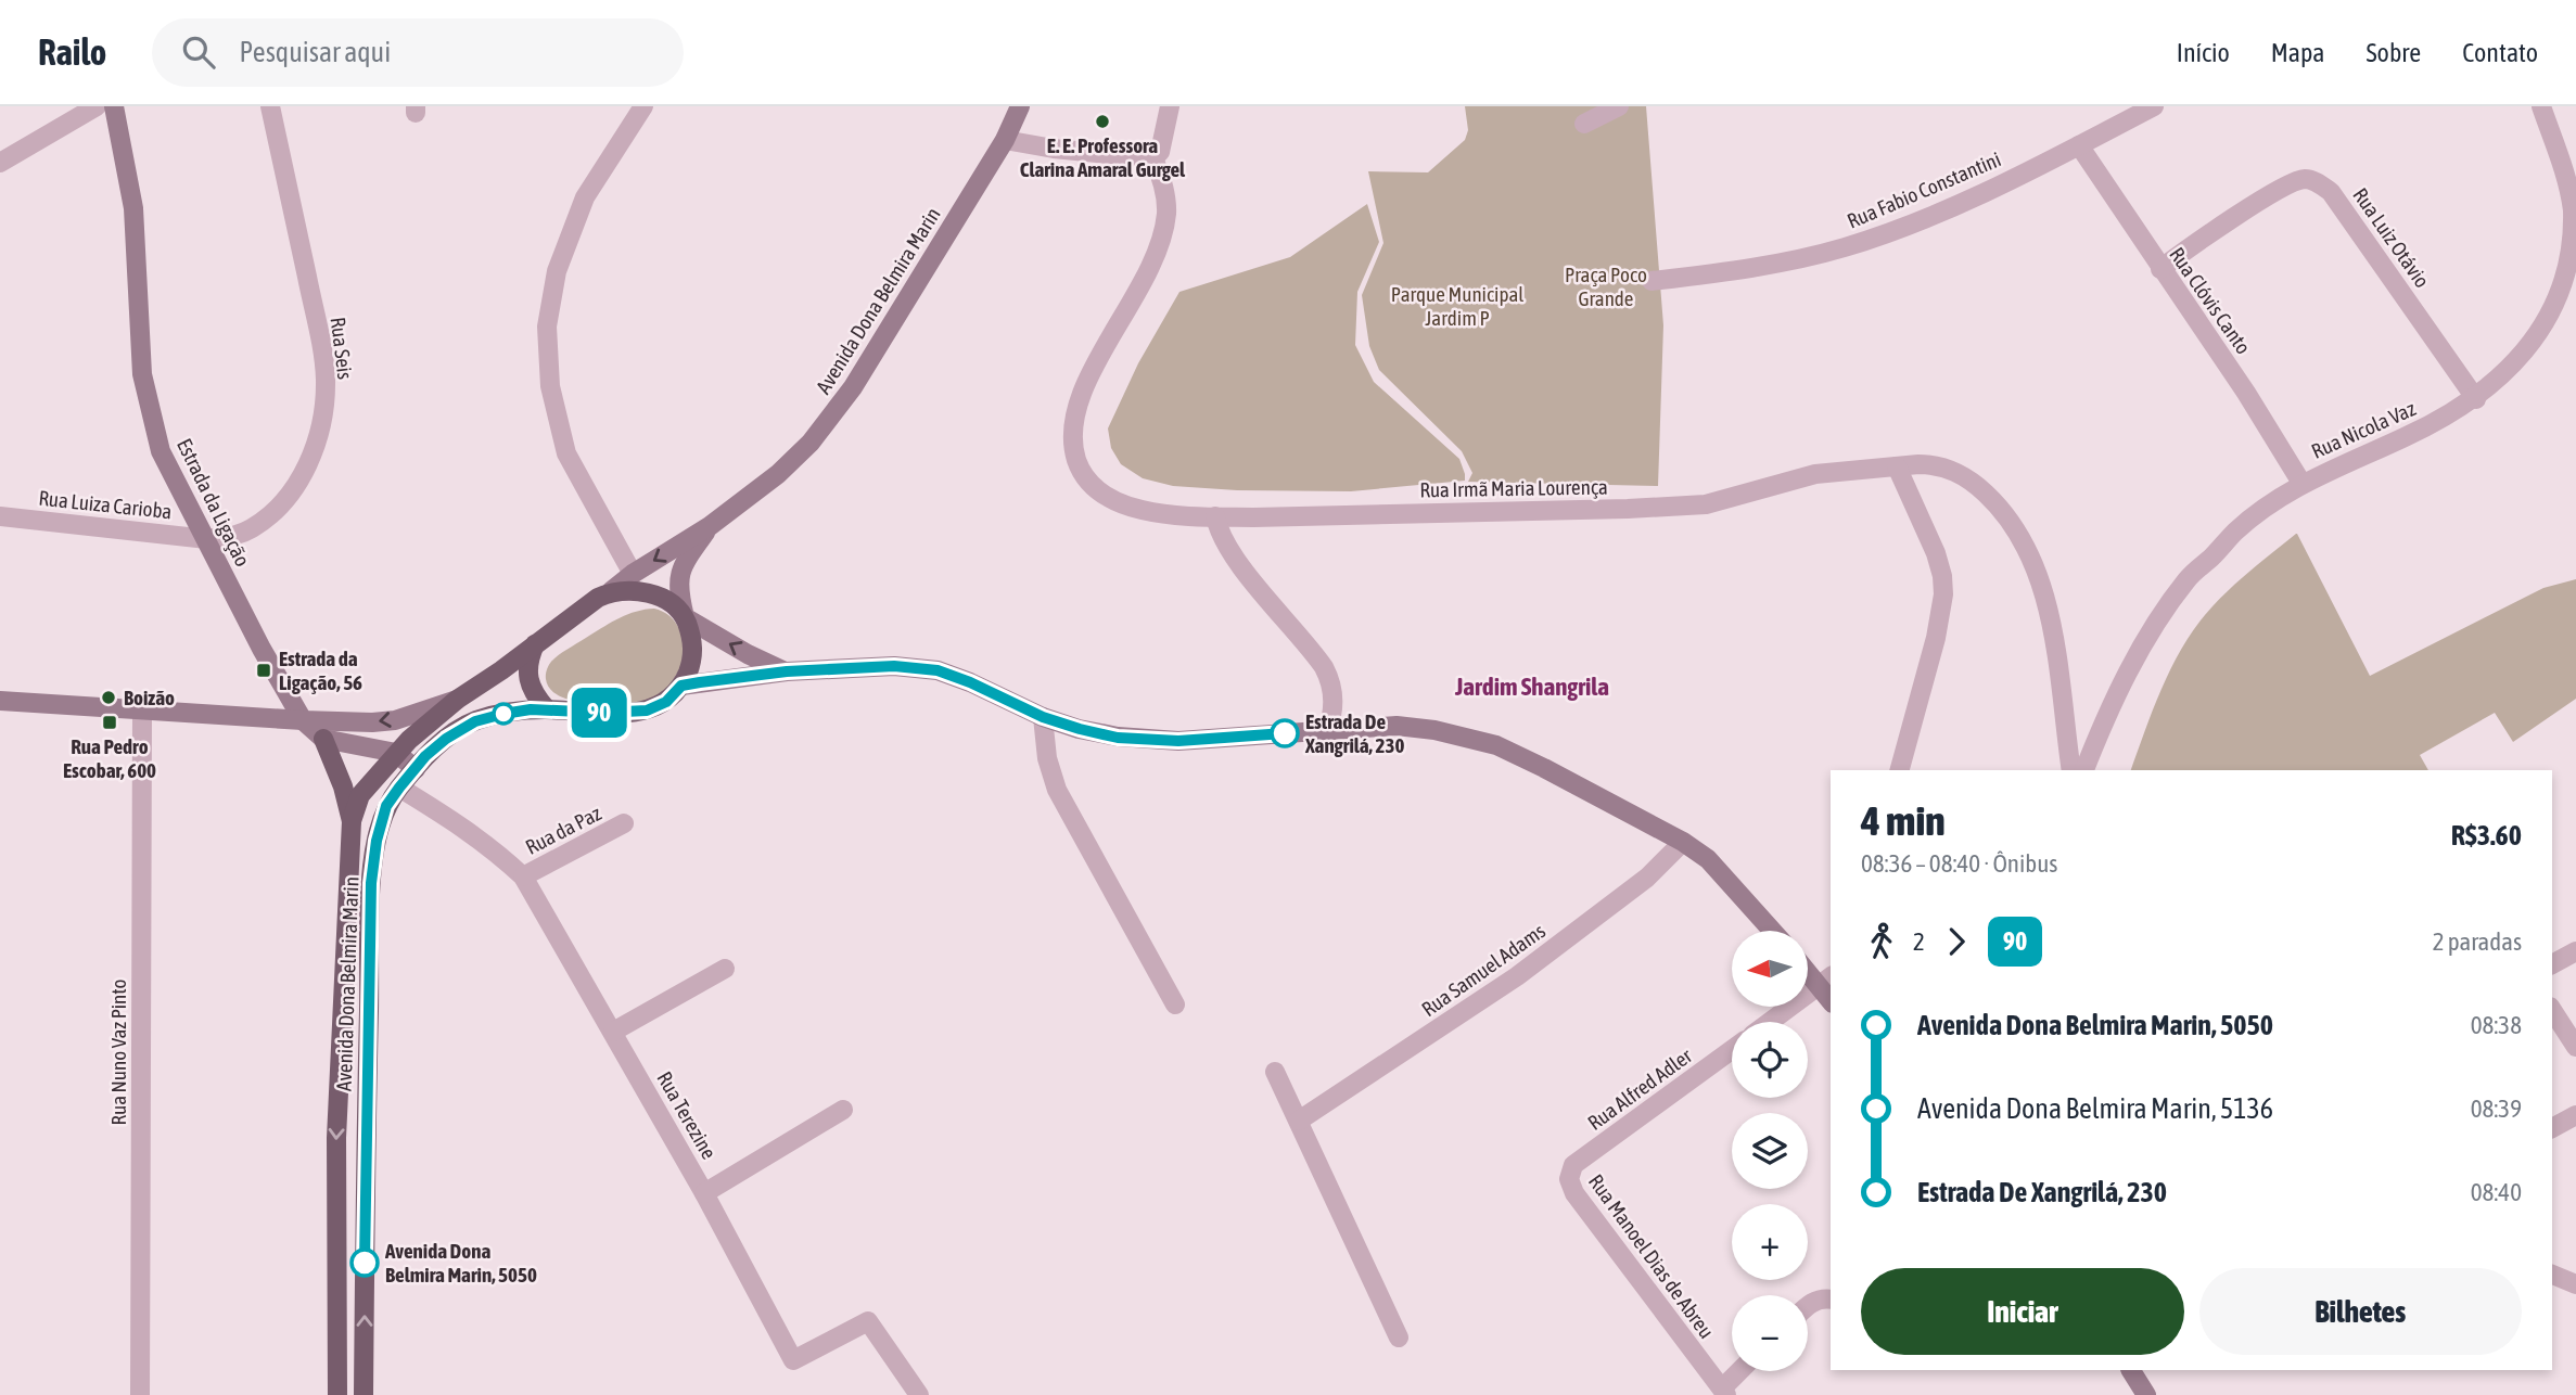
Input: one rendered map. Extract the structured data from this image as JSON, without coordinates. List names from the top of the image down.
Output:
{
  "streets": {
    "main road": ["Avenida Dona Belmira Marin", "Estrada da Ligação"],
    "street": [
      "Rua Fabio Constantini",
      "Rua Luiz Otávio",
      "Rua Clóvis Canto",
      "Rua Seis",
      "Rua Nicola Vaz",
      "Rua Irmã Maria Lourença",
      "Rua Luiza Carioba",
      "Rua da Paz",
      "Rua Samuel Adams",
      "Rua Nuno Vaz Pinto",
      "Rua Alfred Adler",
      "Rua Terezine",
      "Rua Manoel Dias de Abreu"
    ]
  },
  "crossings": [
    ["Rua Fabio Constantini", "Rua Clóvis Canto"],
    ["Rua Luiz Otávio", "Rua Clóvis Canto"],
    ["Rua Luiz Otávio", "Rua Nicola Vaz"],
    ["Avenida Dona Belmira Marin", "Rua Terezine"],
    ["Rua Clóvis Canto", "Rua Nicola Vaz"],
    ["Rua Seis", "Estrada da Ligação"],
    ["Rua Seis", "Rua Luiza Carioba"],
    ["Estrada da Ligação", "Rua Luiza Carioba"],
    ["Rua da Paz", "Rua Terezine"],
    ["Rua Alfred Adler", "Rua Manoel Dias de Abreu"]
  ],
  "districts": ["Jardim Shangrila"],
  "parks": ["Praça Poco Grande", "Parque Municipal Jardim P"],
  "places": {
    "other": [
      "E. E. Professora Clarina Amaral Gurgel",
      "Boizão",
      "Estrada De Xangrilá, 230",
      "Avenida Dona Belmira Marin, 5050"
    ],
    "transit": ["Estrada da Ligação, 56", "Rua Pedro Escobar, 600"]
  },
  "lines": ["bus line 90"],
  "north": "left",
  "page": {
    "header": "Railo",
    "search": "Pesquisar aqui",
    "nav": [
      "Início",
      "Mapa",
      "Sobre",
      "Contato"
    ],
    "on_map": "90",
    "heading": ["4 min", "08:36 – 08:40 · Ônibus", "R$3.60"],
    "legs": ["2", "90", "2 paradas"],
    "map_buttons": ["+", "−"],
    "list": [
      {
        "name": "Avenida Dona Belmira Marin, 5050",
        "value": "08:38"
      },
      {
        "name": "Avenida Dona Belmira Marin, 5136",
        "value": "08:39"
      },
      {
        "name": "Estrada De Xangrilá, 230",
        "value": "08:40"
      }
    ],
    "buttons": ["Iniciar", "Bilhetes"]
  }
}
